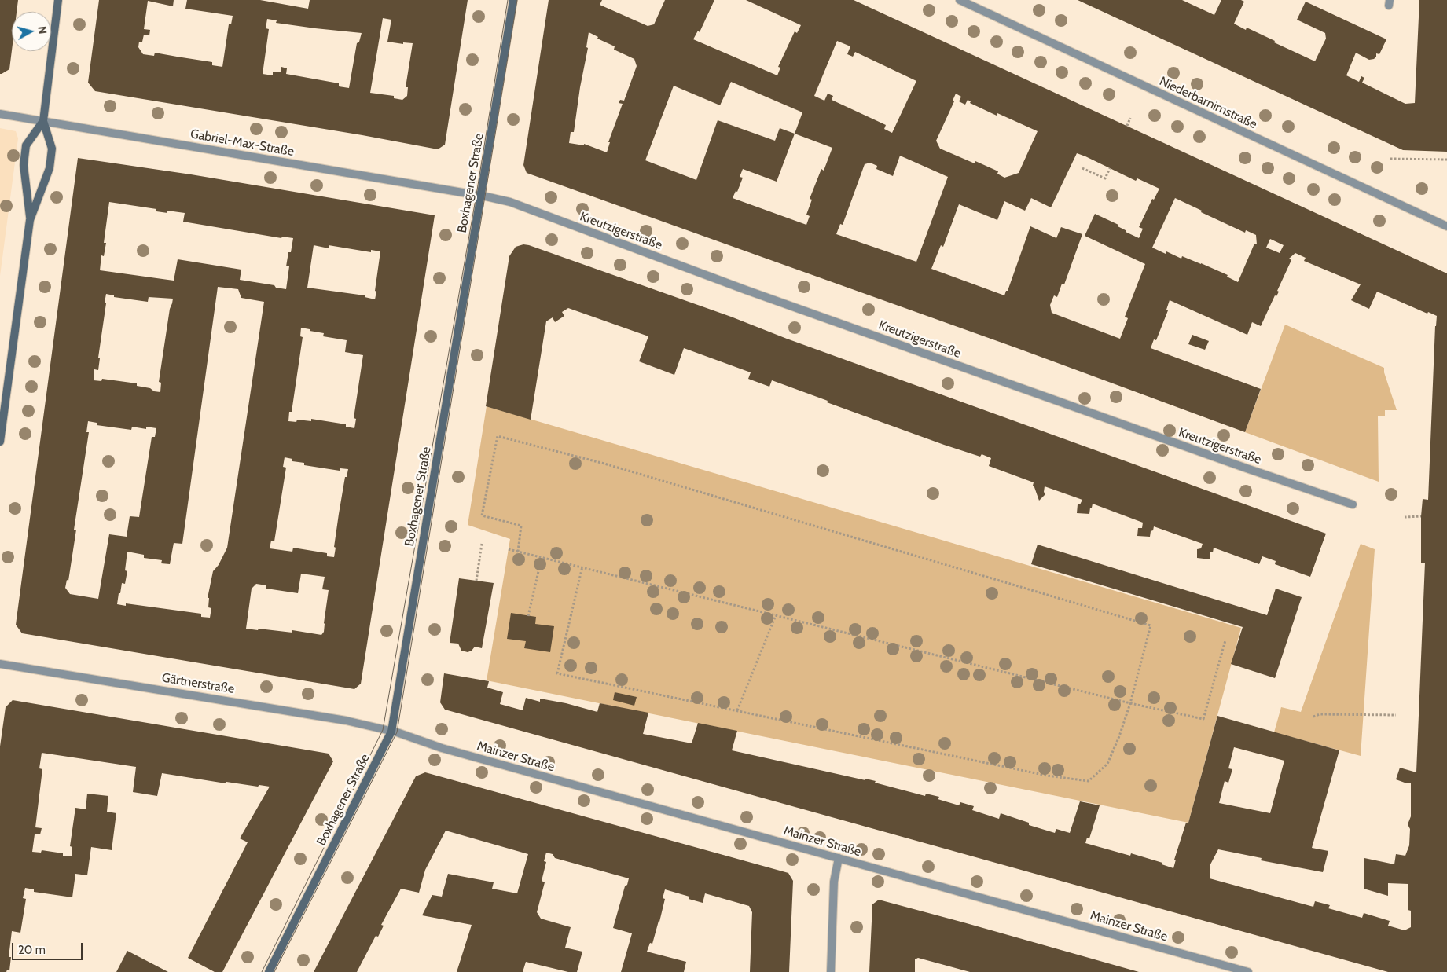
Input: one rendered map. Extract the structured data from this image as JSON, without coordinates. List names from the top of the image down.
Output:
{
  "streets": {
    "street": [
      "Niederbarnimstraße",
      "Gabriel-Max-Straße",
      "Boxhagener Straße",
      "Kreutzigerstraße",
      "Gärtnerstraße",
      "Mainzer Straße"
    ]
  },
  "crossings": [
    ["Gabriel-Max-Straße", "Boxhagener Straße"],
    ["Gabriel-Max-Straße", "Kreutzigerstraße"],
    ["Boxhagener Straße", "Kreutzigerstraße"],
    ["Boxhagener Straße", "Gärtnerstraße"],
    ["Boxhagener Straße", "Mainzer Straße"],
    ["Gärtnerstraße", "Mainzer Straße"]
  ],
  "scale_bar": "20 m",
  "north": "right"
}
